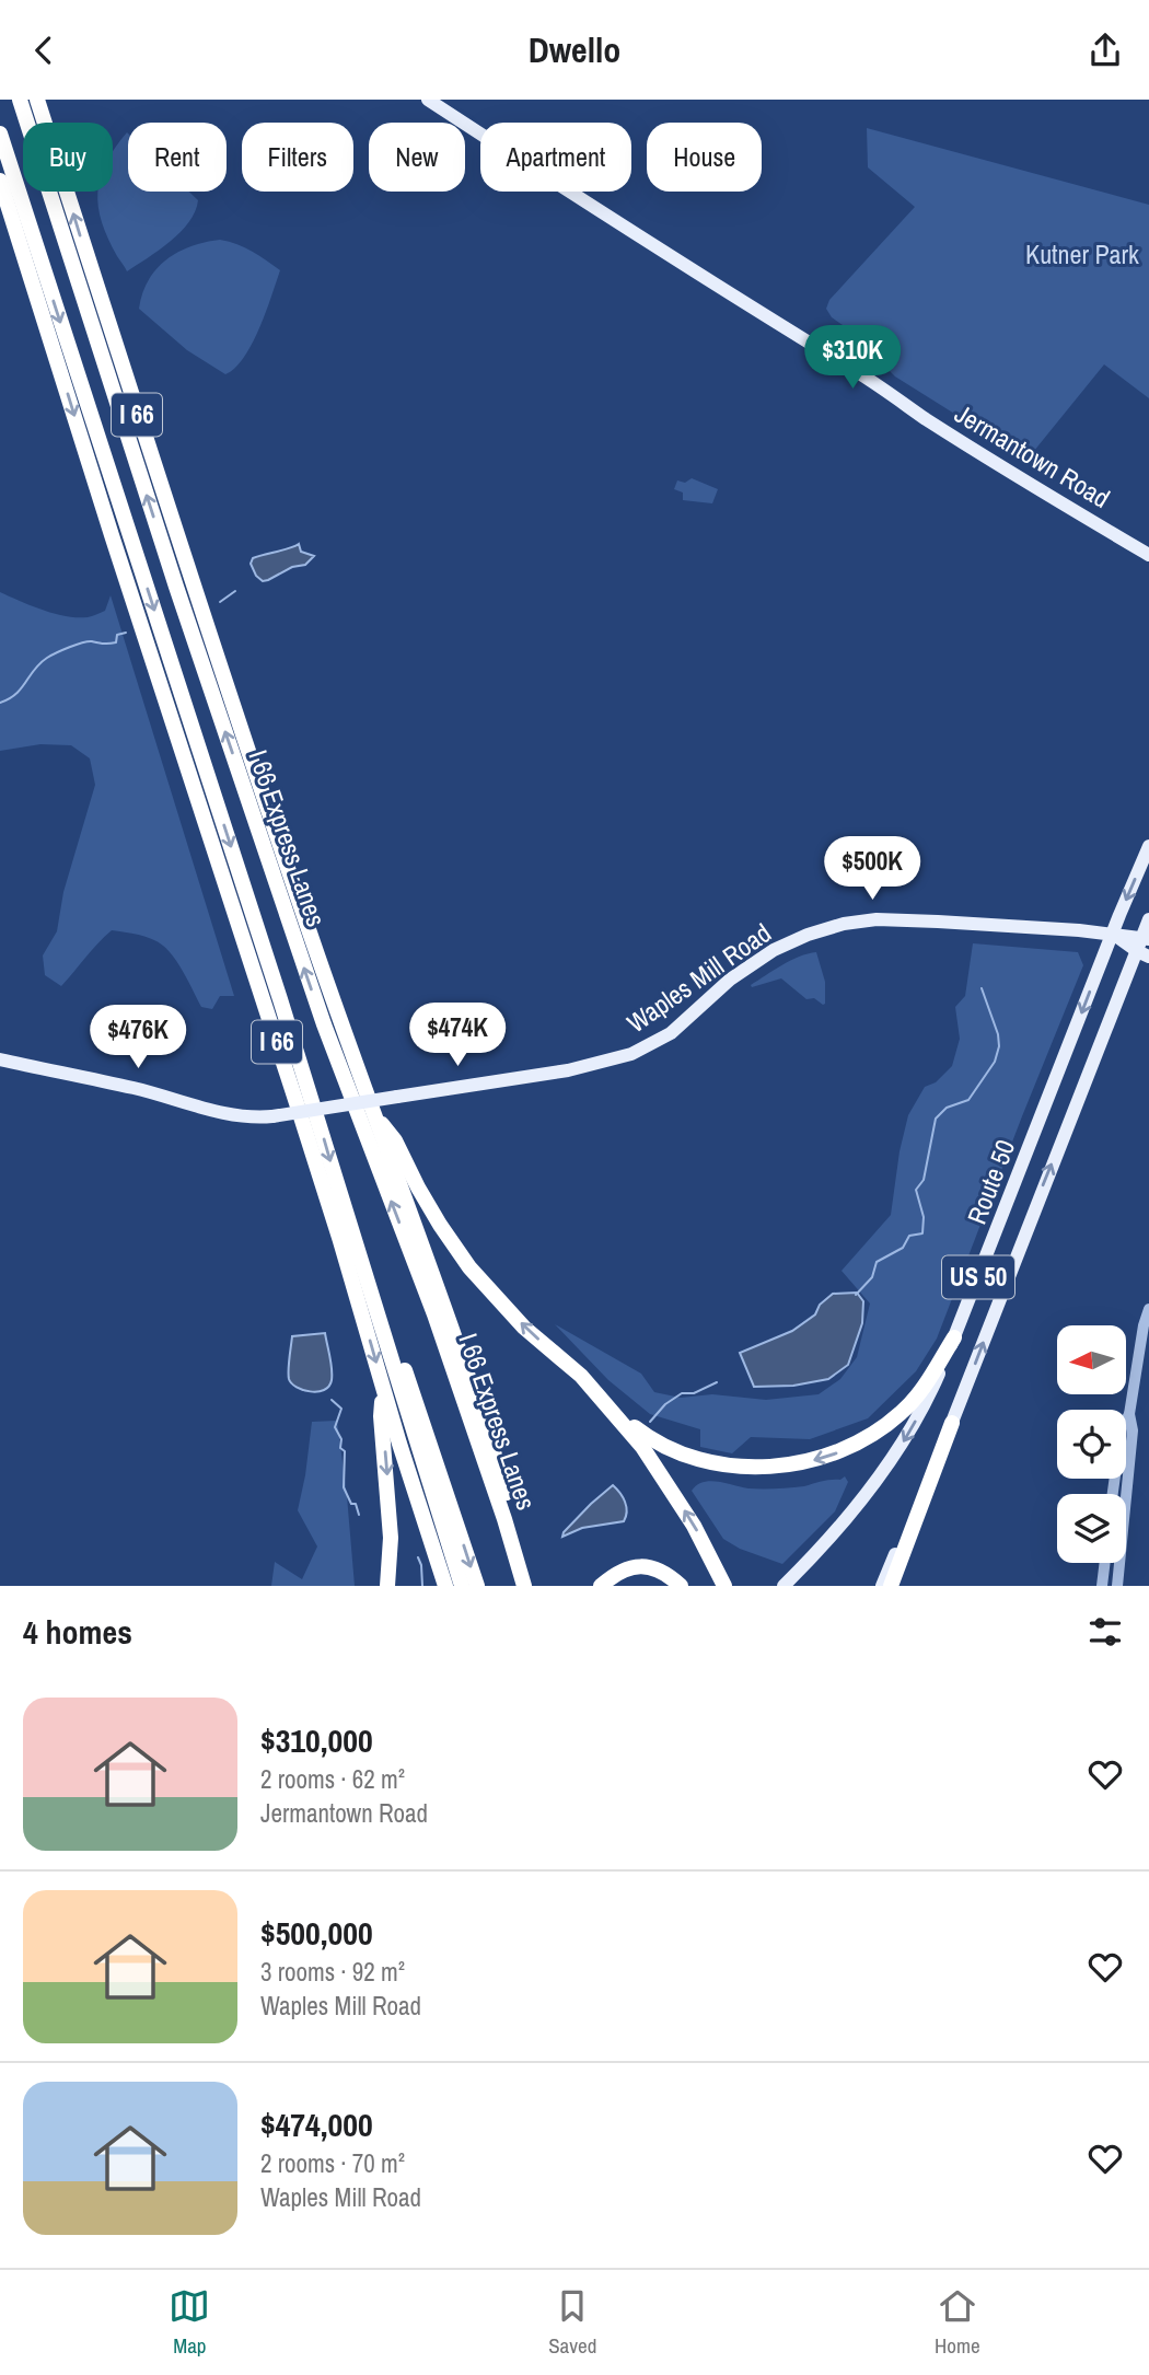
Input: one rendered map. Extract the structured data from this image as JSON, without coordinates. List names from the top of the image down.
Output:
{
  "streets": {
    "highway": ["I 66", "I 66 Express Lanes"],
    "main road": [
      "Jermantown Road",
      "Waples Mill Road",
      "Route 50",
      "US 50"
    ]
  },
  "crossings": [
    ["Waples Mill Road", "Route 50"]
  ],
  "parks": ["Kutner Park"],
  "north": "left",
  "page": {
    "header": "Dwello",
    "chip": [
      "Buy",
      "Rent",
      "Filters",
      "New",
      "Apartment",
      "House"
    ],
    "price": [
      "$310K",
      "$500K",
      "$474K",
      "$476K"
    ],
    "heading": "4 homes",
    "list": [
      {
        "name": "$310,000",
        "note": "2 rooms · 62 m² · Jermantown Road"
      },
      {
        "name": "$500,000",
        "note": "3 rooms · 92 m² · Waples Mill Road"
      },
      {
        "name": "$474,000",
        "note": "2 rooms · 70 m² · Waples Mill Road"
      }
    ],
    "tabs": ["Map", "Saved", "Home"]
  }
}
